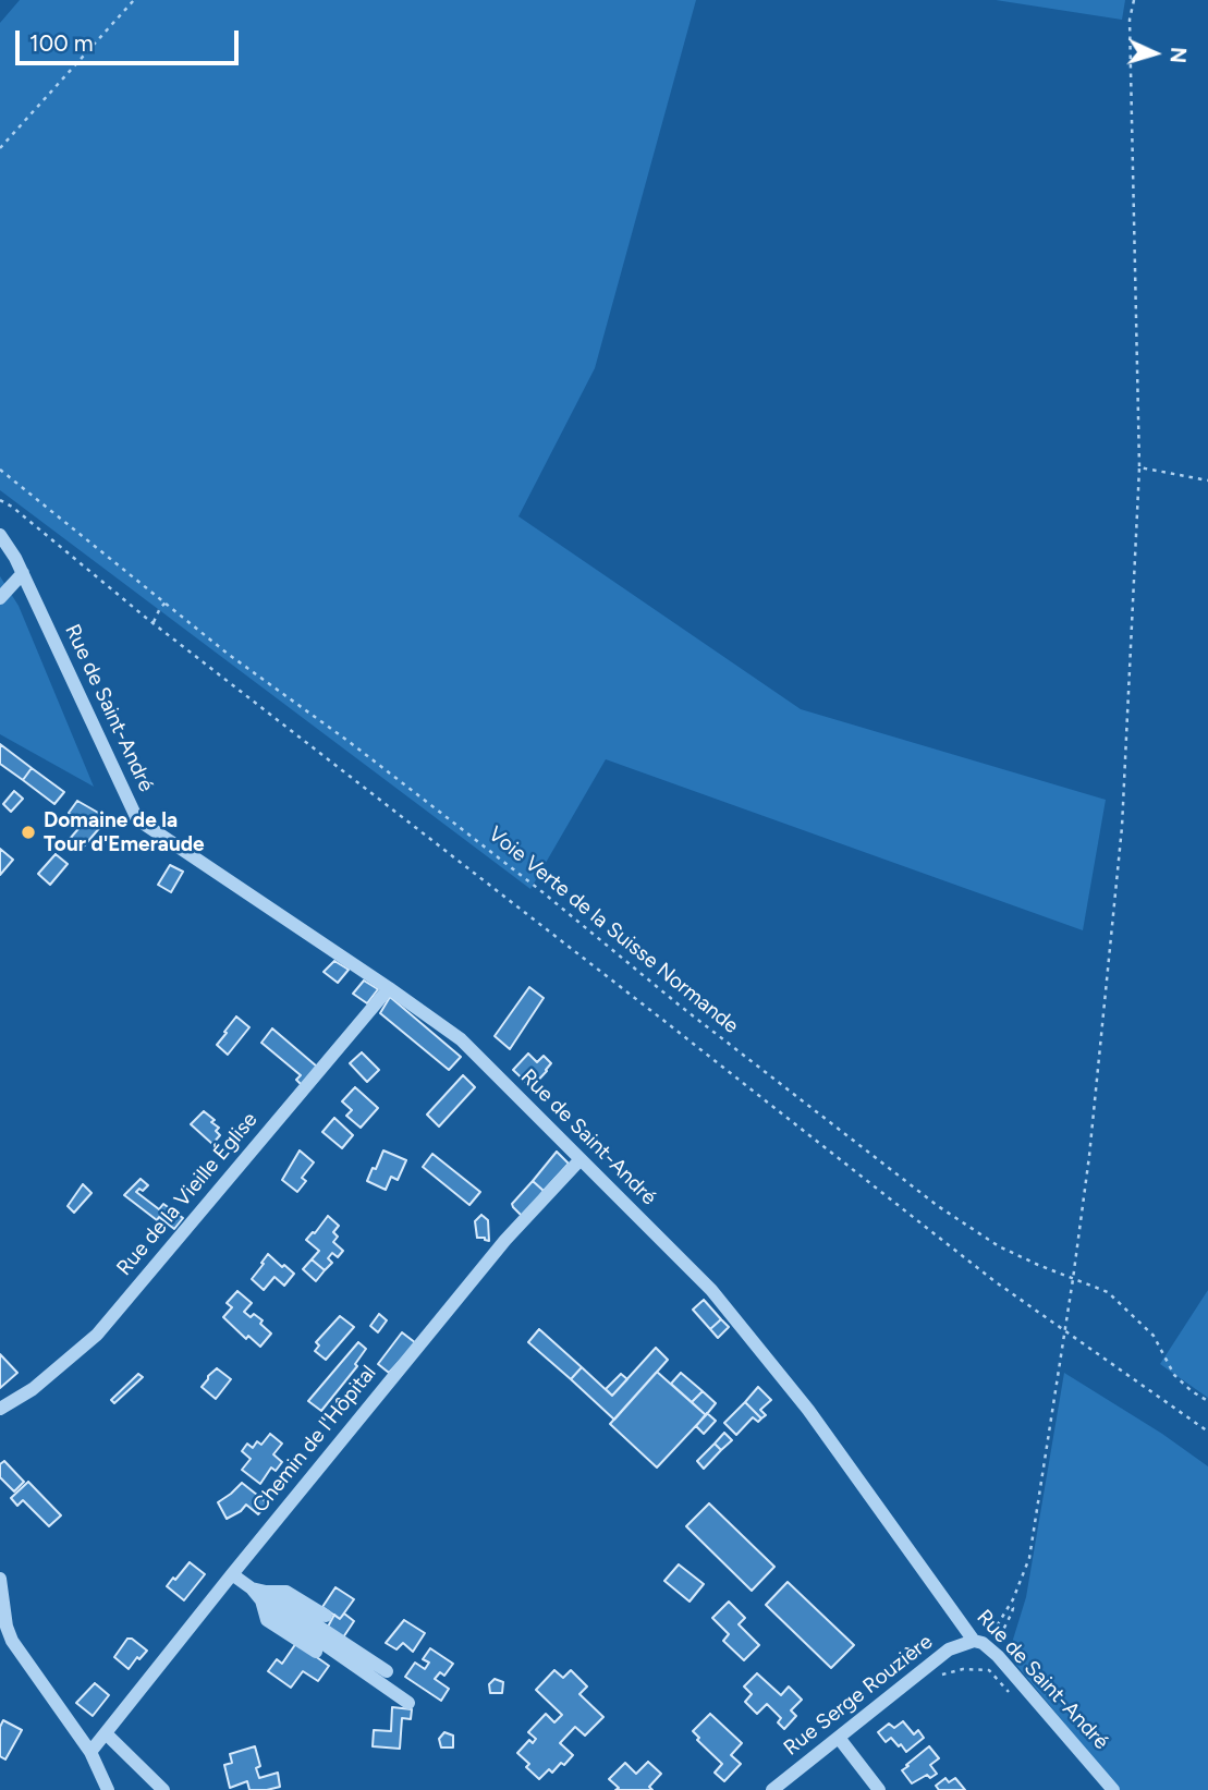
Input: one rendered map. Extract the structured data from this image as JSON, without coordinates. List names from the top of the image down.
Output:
{
  "streets": {
    "street": [
      "Rue de Saint-André",
      "Rue de la Vieille Église",
      "Chemin de l'Hôpital",
      "Rue Serge Rouzière"
    ],
    "path": ["Voie Verte de la Suisse Normande"]
  },
  "crossings": [
    ["Rue de Saint-André", "Rue de la Vieille Église"],
    ["Rue de Saint-André", "Chemin de l'Hôpital"],
    ["Rue de Saint-André", "Rue Serge Rouzière"]
  ],
  "places": ["Domaine de la Tour d'Emeraude"],
  "scale_bar": "100 m",
  "north": "right"
}
